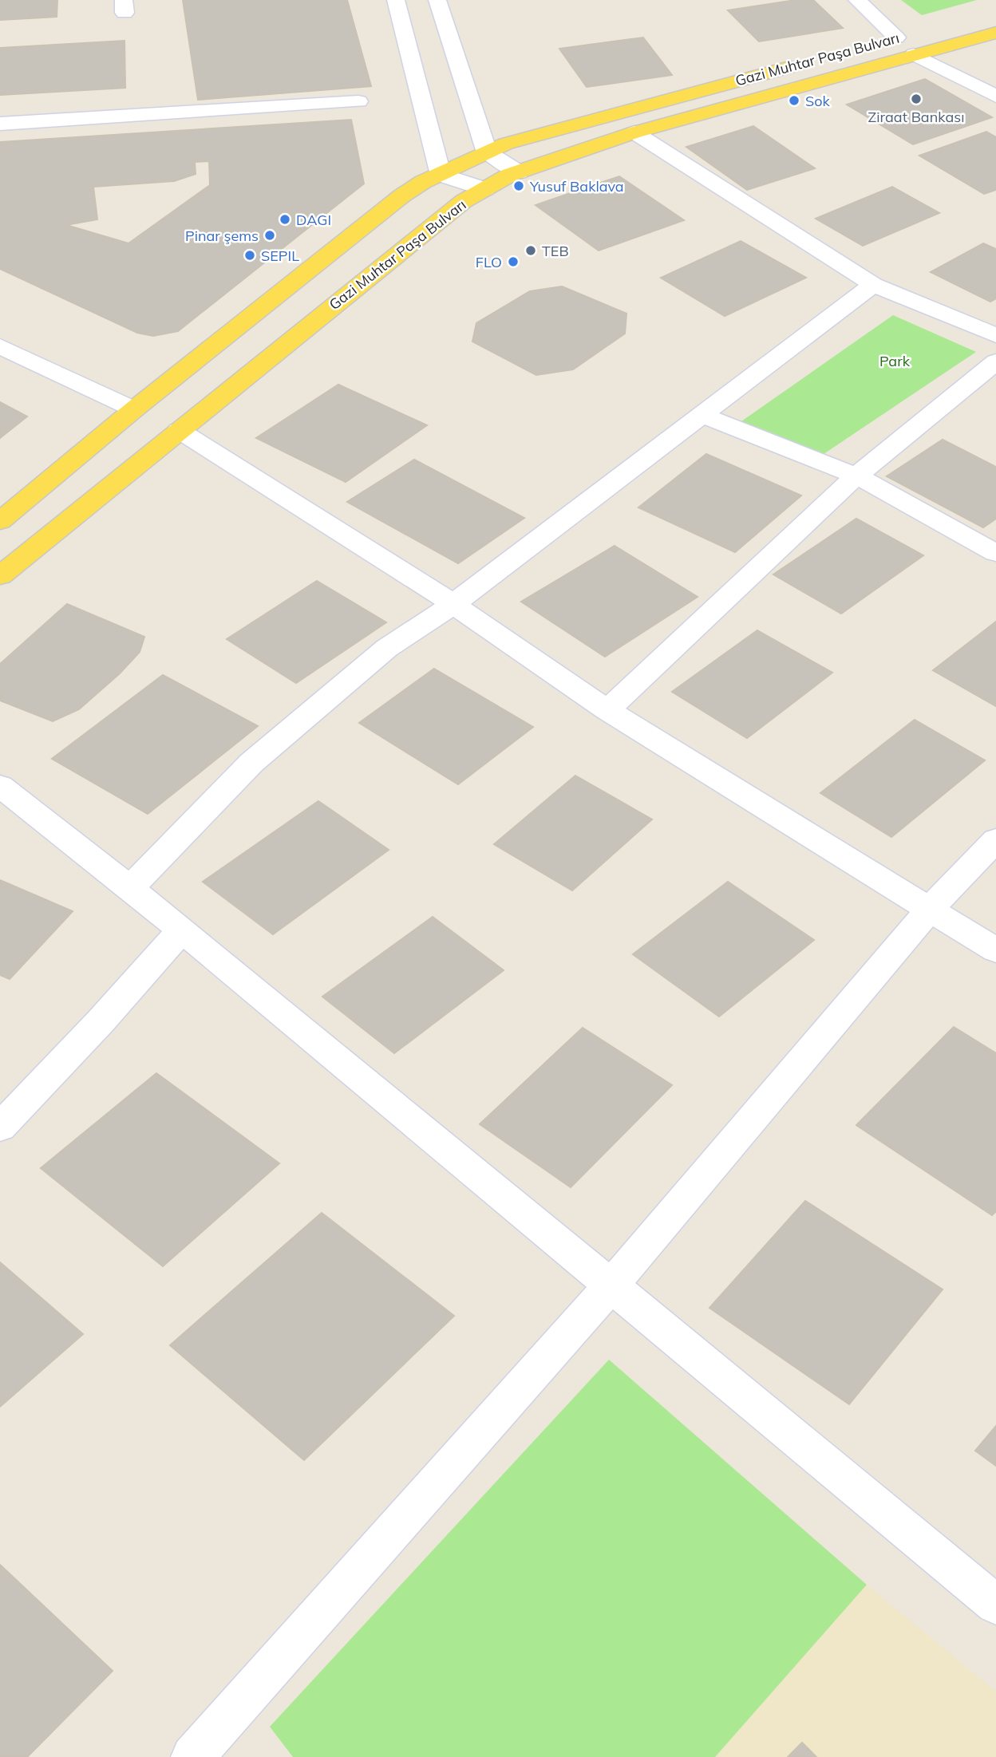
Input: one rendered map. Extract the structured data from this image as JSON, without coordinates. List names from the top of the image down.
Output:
{
  "streets": {
    "main road": ["Gazi Muhtar Paşa Bulvarı"]
  },
  "parks": ["Park"],
  "places": [
    "Ziraat Bankası",
    "Sok",
    "Yusuf Baklava",
    "DAGI",
    "Pinar şems",
    "TEB",
    "SEPIL",
    "FLO"
  ]
}
